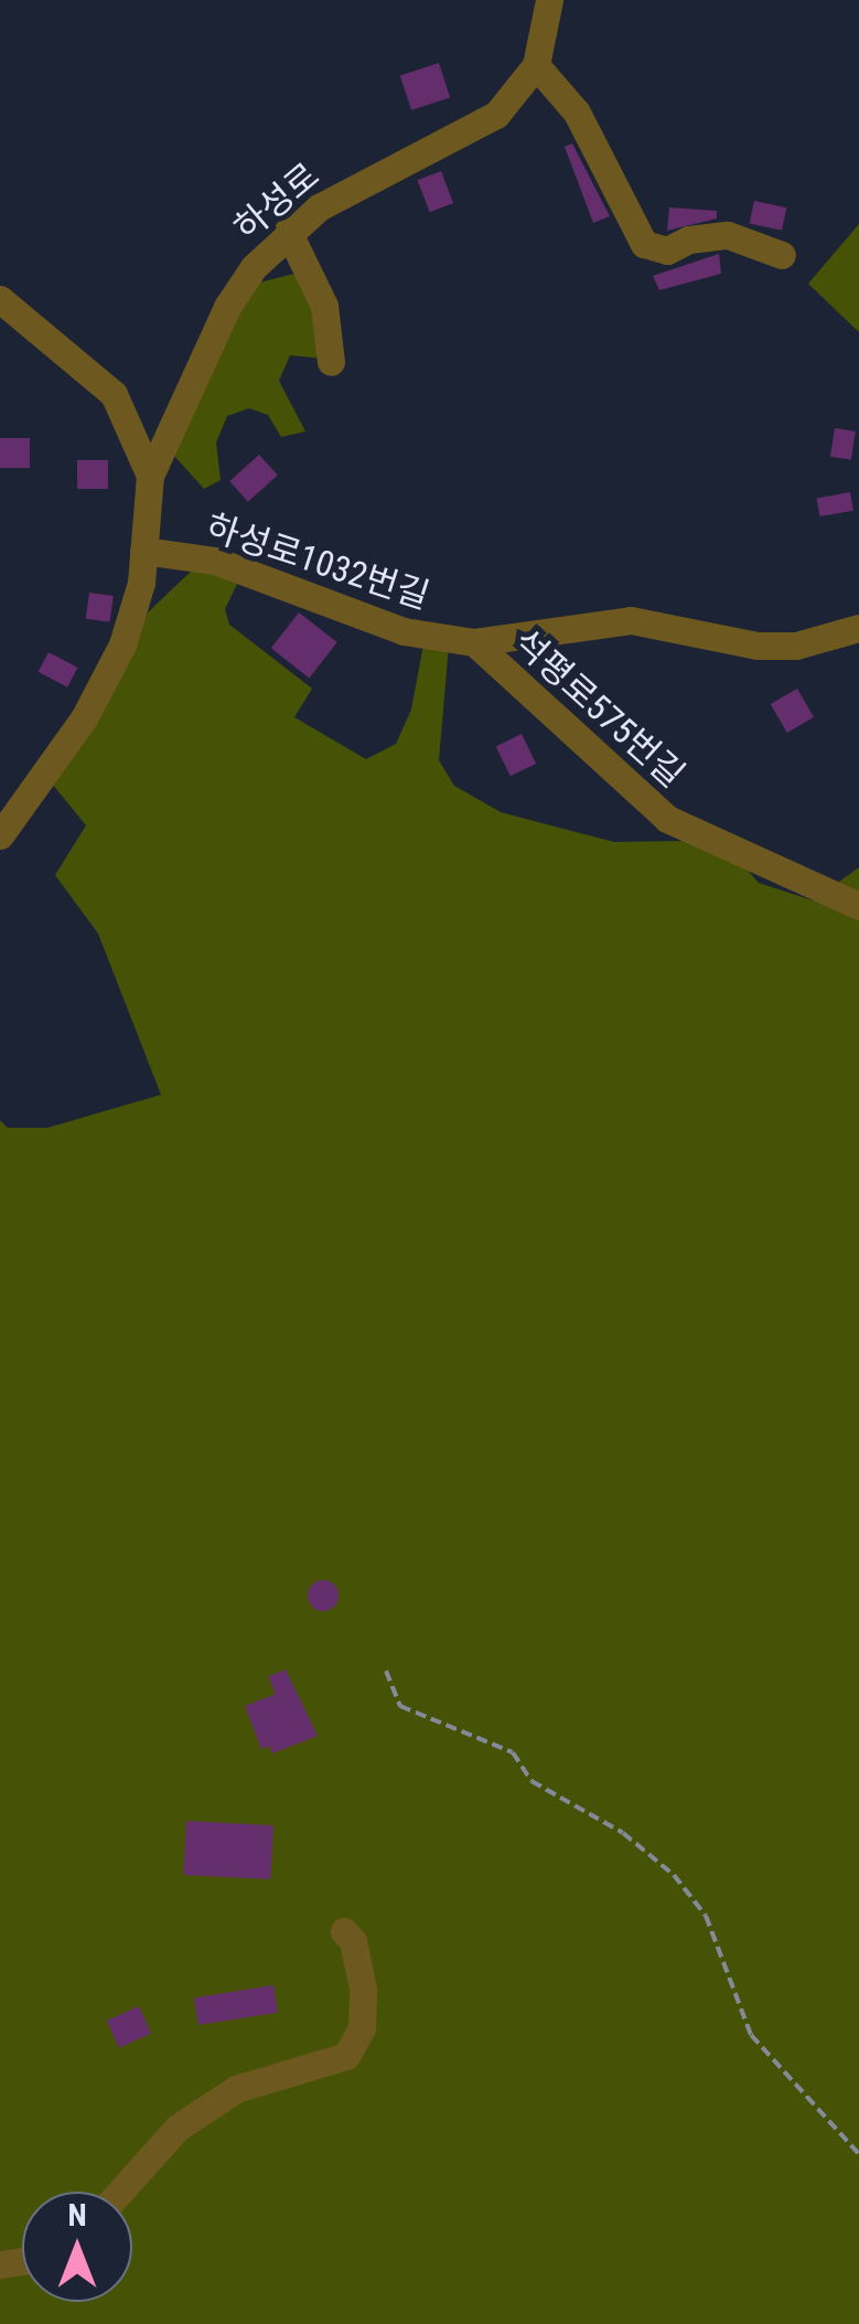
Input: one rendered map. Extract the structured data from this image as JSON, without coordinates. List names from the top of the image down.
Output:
{
  "streets": {
    "street": ["하성로", "하성로1032번길", "석평로575번길"]
  },
  "crossings": [
    ["하성로", "하성로1032번길"],
    ["하성로1032번길", "석평로575번길"]
  ],
  "north": "top"
}
